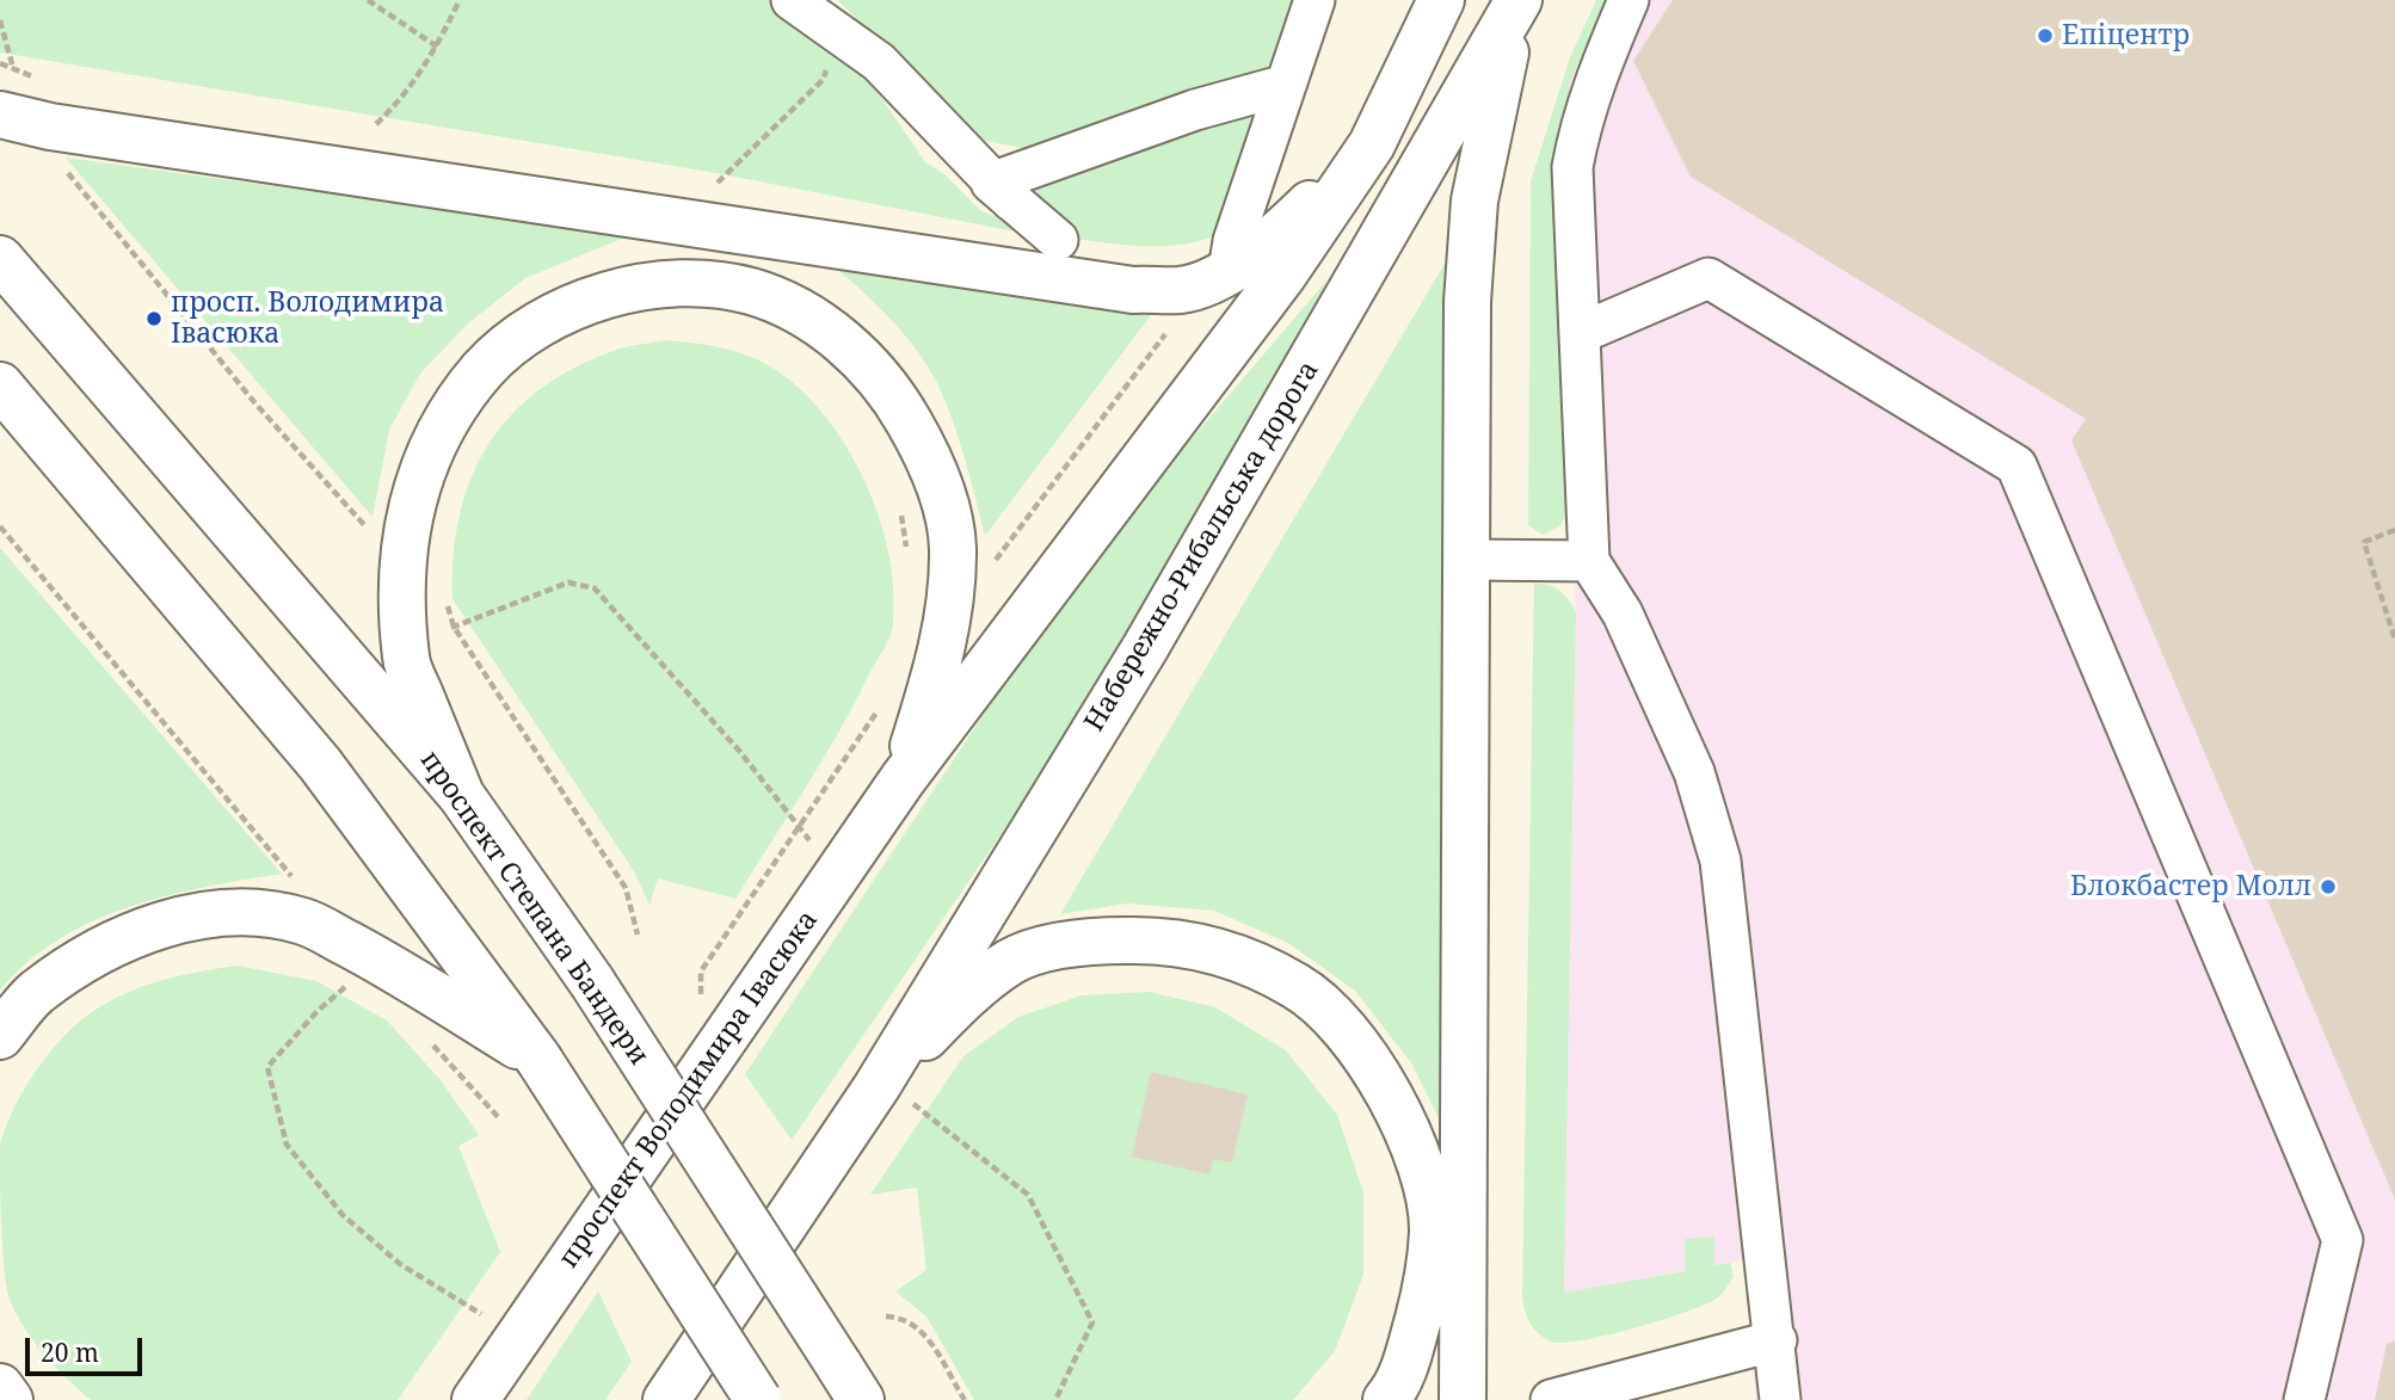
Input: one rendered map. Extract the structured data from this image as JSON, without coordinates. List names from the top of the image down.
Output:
{
  "streets": {
    "main road": ["Набережно-Рибальська дорога", "проспект Степана Бандери", "проспект Володимира Івасюка"]
  },
  "places": ["Епіцентр", "просп. Володимира Івасюка", "Блокбастер Молл"],
  "scale_bar": "20 m"
}
